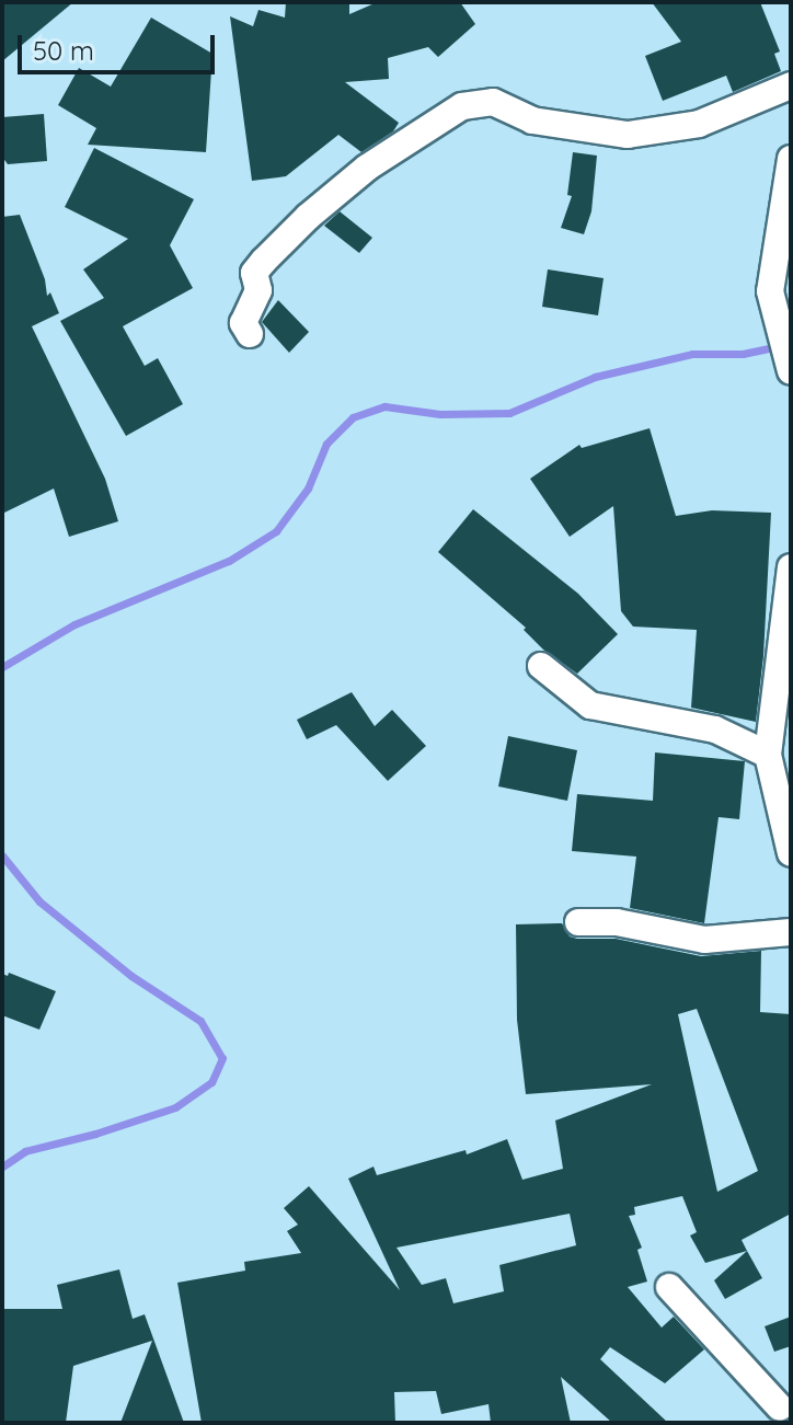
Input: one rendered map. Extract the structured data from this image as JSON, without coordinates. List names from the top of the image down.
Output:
{
  "scale_bar": "50 m"
}
